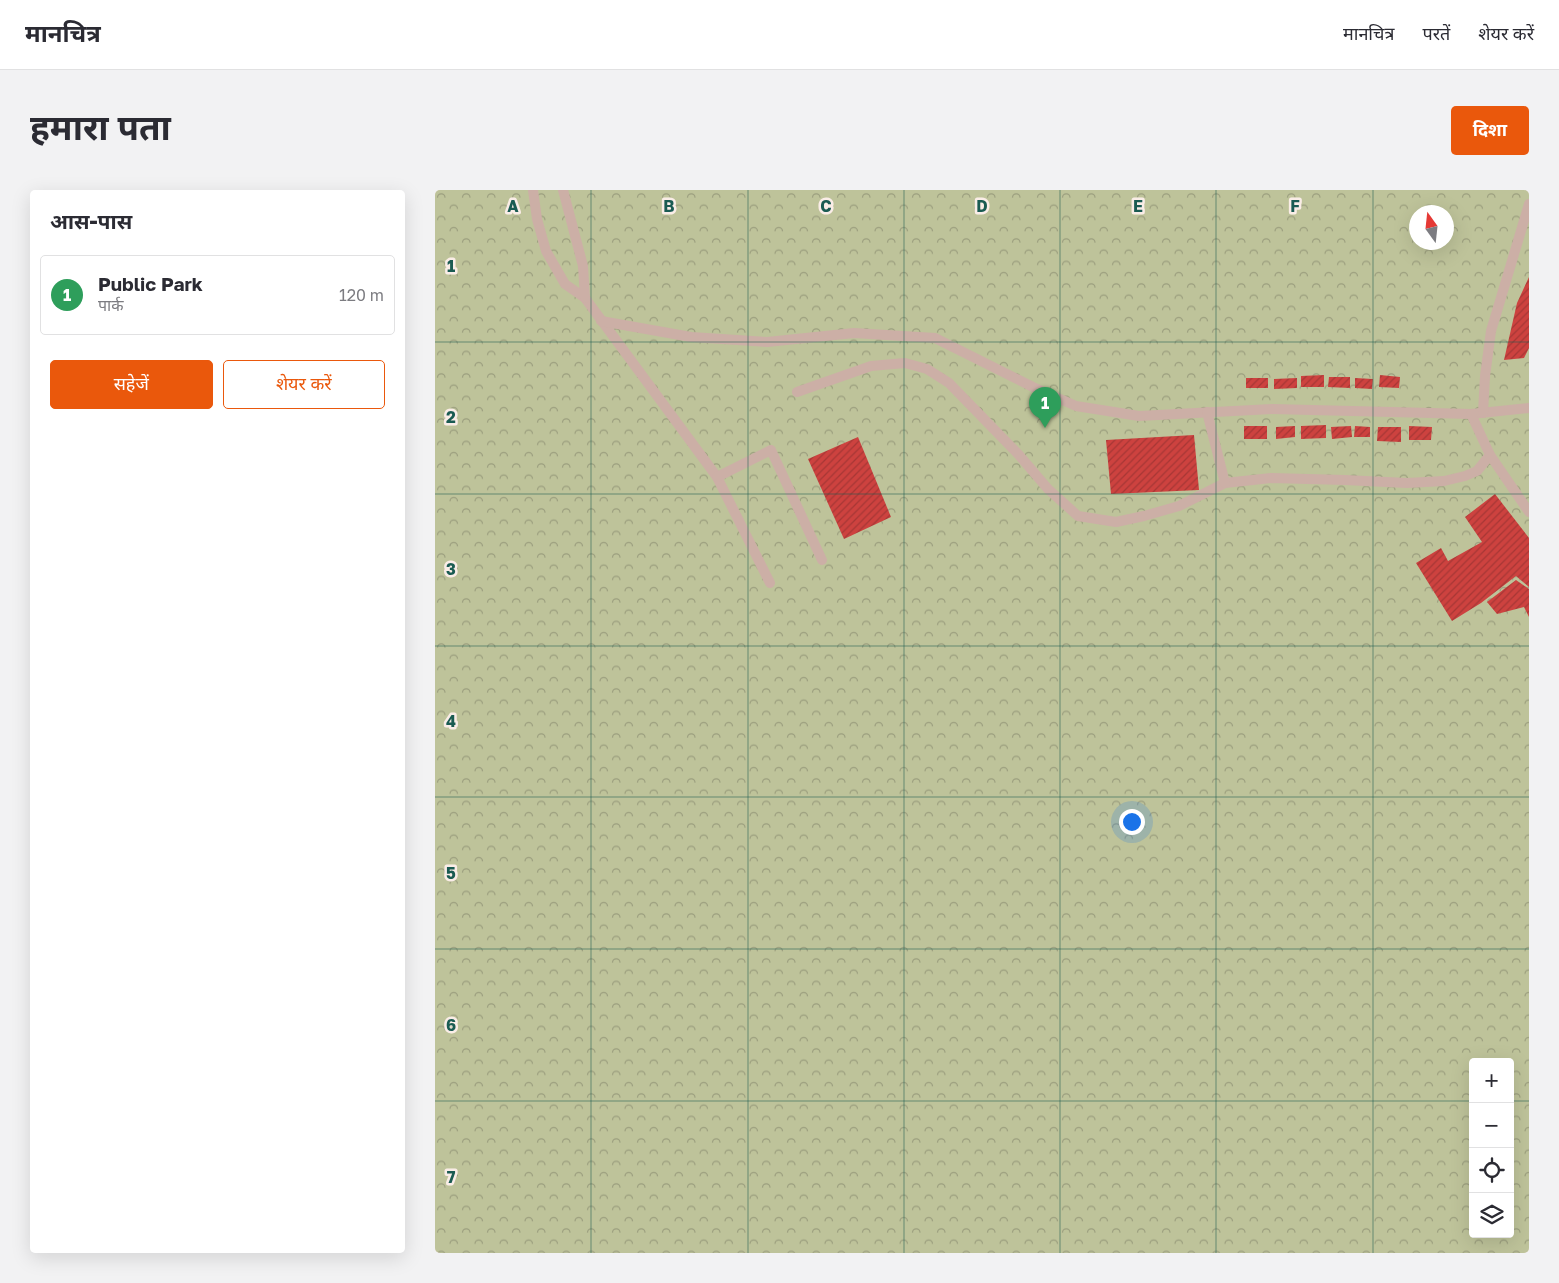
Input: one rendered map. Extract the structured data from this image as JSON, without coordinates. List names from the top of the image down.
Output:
{
  "north": "top",
  "page": {
    "header": "मानचित्र",
    "nav": ["मानचित्र", "परतें", "शेयर करें"],
    "title": "हमारा पता",
    "buttons": [
      "दिशा",
      ["सहेजें", "शेयर करें"]
    ],
    "heading": "आस-पास",
    "list": [
      {
        "mark": "1",
        "name": "Public Park",
        "note": "पार्क",
        "value": "120 m"
      }
    ],
    "pins": "1",
    "map_buttons": ["+", "−"]
  },
  "grid": {
    "columns": [
      "A",
      "B",
      "C",
      "D",
      "E",
      "F"
    ],
    "rows": [
      "1",
      "2",
      "3",
      "4",
      "5",
      "6",
      "7"
    ]
  }
}
